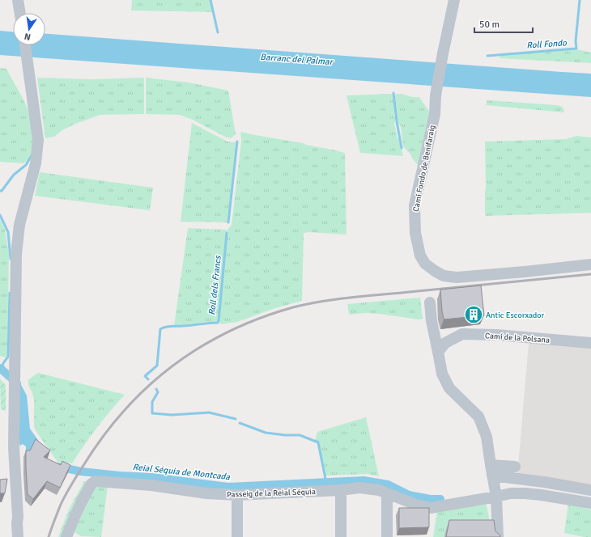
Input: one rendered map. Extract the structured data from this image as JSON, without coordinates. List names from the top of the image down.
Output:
{
  "streets": {
    "street": ["Camí Fondo de Benifaraig", "Camí de la Polsana", "Passeig de la Reial Séquia"]
  },
  "water": [
    "Roll Fondo",
    "Barranc del Palmar",
    "Roll dels Francs",
    "Reial Séquia de Montcada"
  ],
  "places": {
    "building": ["Antic Escorxador"]
  },
  "scale_bar": "50 m",
  "north": "bottom"
}
